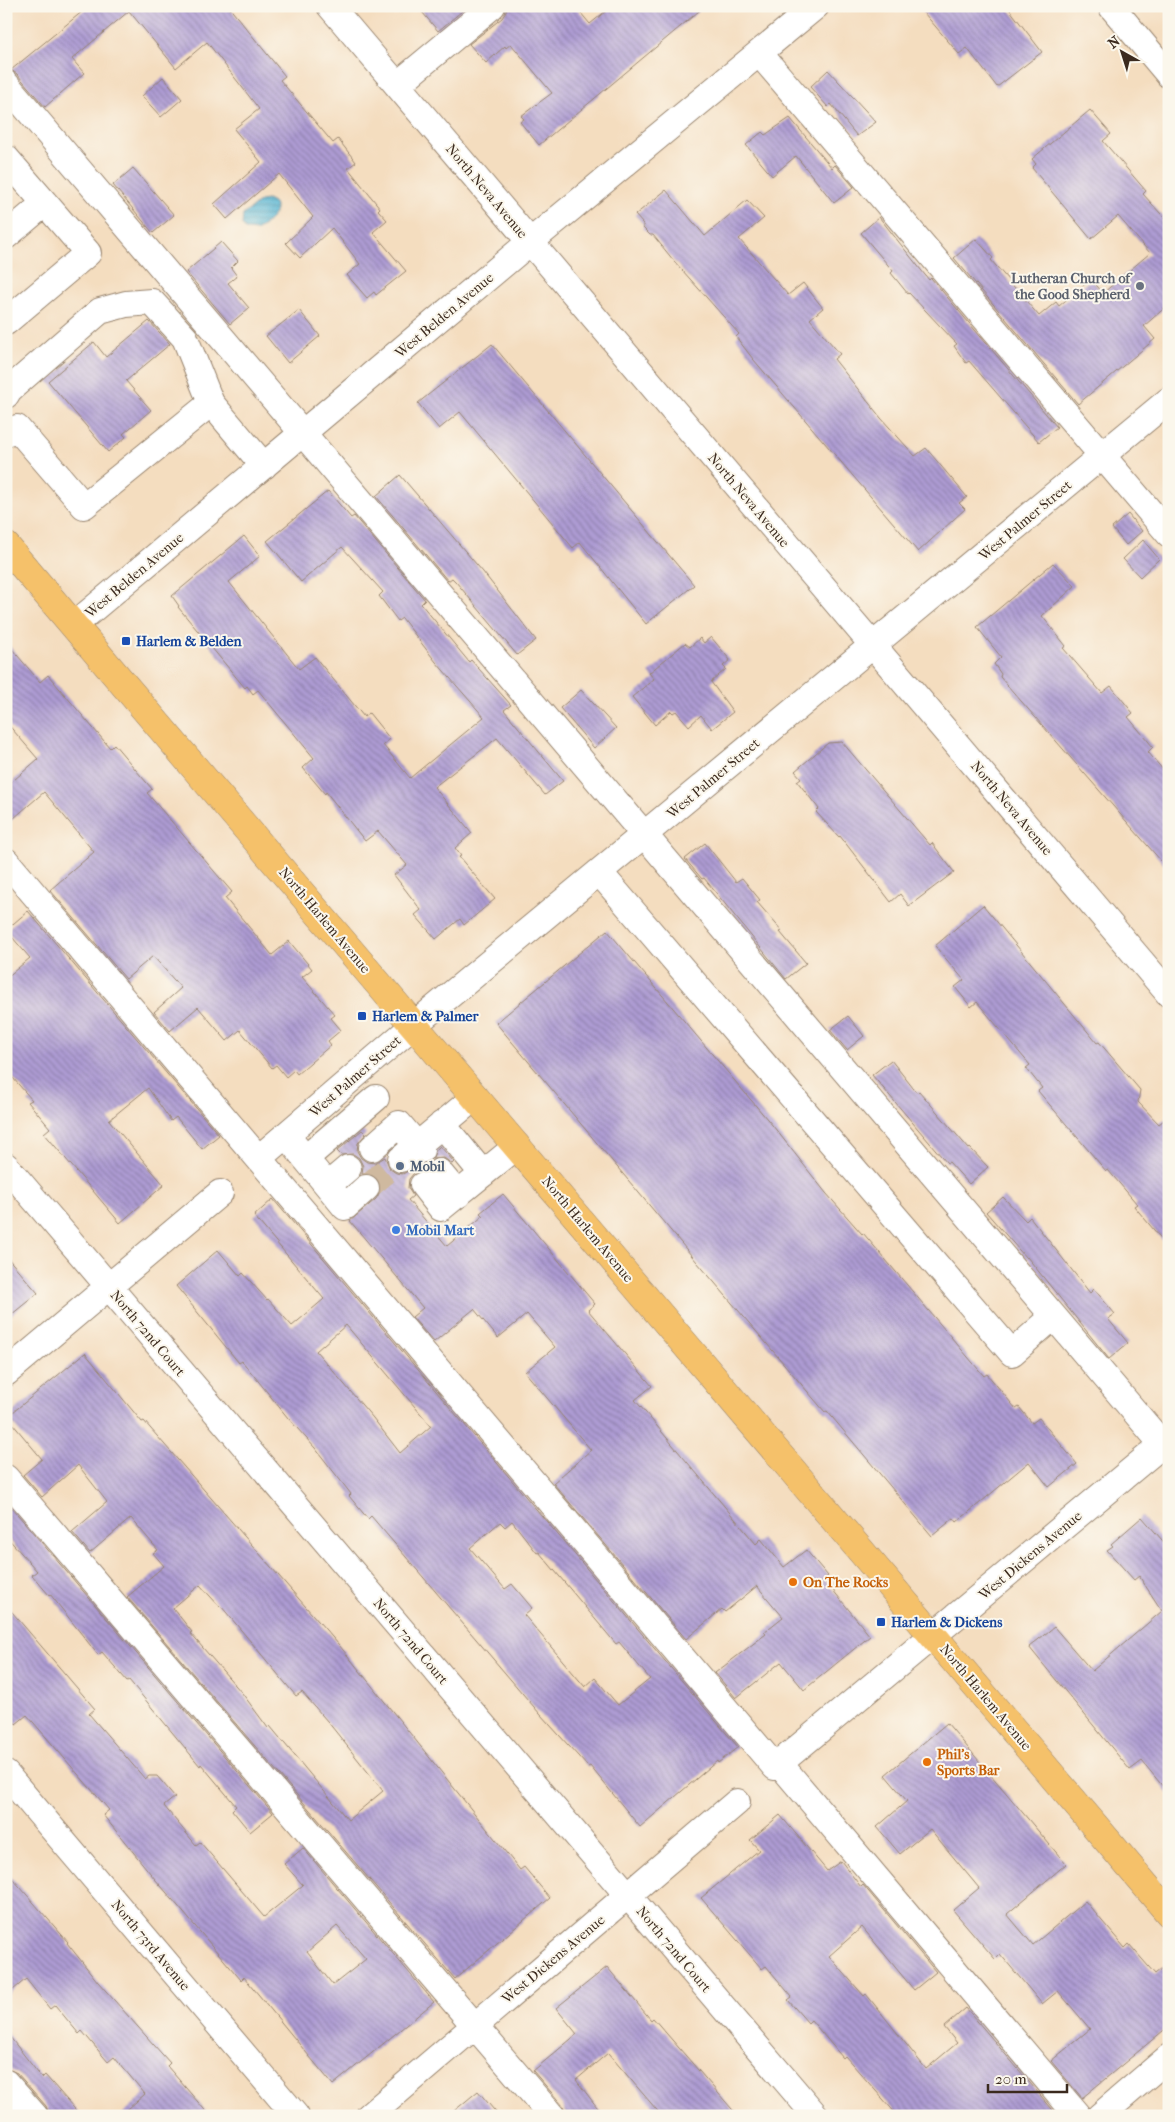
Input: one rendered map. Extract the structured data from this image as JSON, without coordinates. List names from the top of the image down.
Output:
{
  "streets": {
    "main road": ["North Harlem Avenue"],
    "street": [
      "North Neva Avenue",
      "West Belden Avenue",
      "West Palmer Street",
      "North 72nd Court",
      "West Dickens Avenue",
      "North 73rd Avenue"
    ]
  },
  "crossings": [
    ["North Neva Avenue", "West Belden Avenue"],
    ["North Neva Avenue", "West Palmer Street"],
    ["West Belden Avenue", "North Harlem Avenue"],
    ["West Palmer Street", "North Harlem Avenue"],
    ["North Harlem Avenue", "West Dickens Avenue"],
    ["North 72nd Court", "West Dickens Avenue"]
  ],
  "places": {
    "other": [
      "Lutheran Church of the Good Shepherd",
      "Mobil",
      "Mobil Mart",
      "On The Rocks",
      "Phil's Sports Bar"
    ],
    "transit": ["Harlem & Belden", "Harlem & Palmer", "Harlem & Dickens"]
  },
  "scale_bar": "20 m",
  "north": "top left"
}
